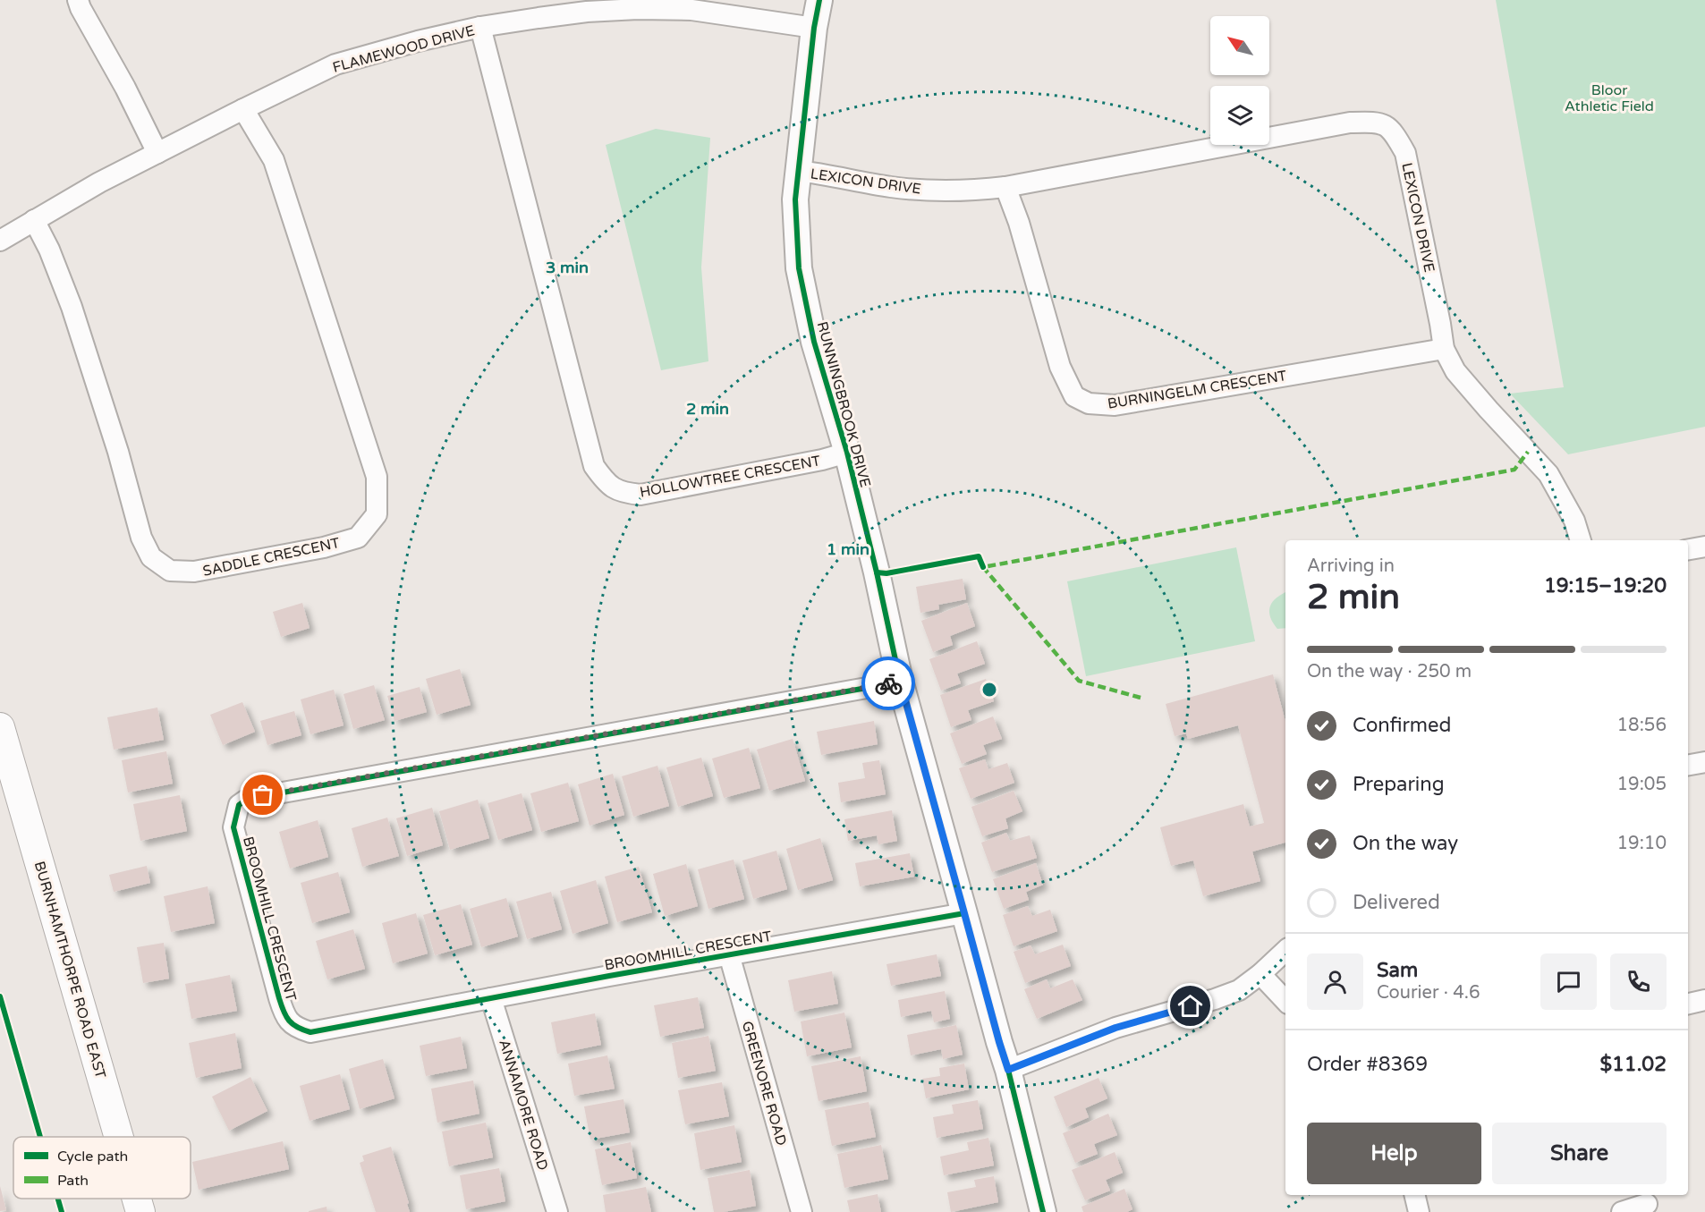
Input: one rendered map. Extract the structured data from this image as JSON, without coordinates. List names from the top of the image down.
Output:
{
  "streets": {
    "main road": ["BURNHAMTHORPE ROAD EAST"],
    "street": [
      "FLAMEWOOD DRIVE",
      "LEXICON DRIVE",
      "BURNINGELM CRESCENT",
      "RUNNINGBROOK DRIVE",
      "HOLLOWTREE CRESCENT",
      "SADDLE CRESCENT",
      "BROOMHILL CRESCENT",
      "GREENORE ROAD",
      "ANNAMORE ROAD"
    ]
  },
  "crossings": [
    ["FLAMEWOOD DRIVE", "RUNNINGBROOK DRIVE"],
    ["FLAMEWOOD DRIVE", "HOLLOWTREE CRESCENT"],
    ["FLAMEWOOD DRIVE", "SADDLE CRESCENT"],
    ["LEXICON DRIVE", "BURNINGELM CRESCENT"],
    ["LEXICON DRIVE", "RUNNINGBROOK DRIVE"],
    ["RUNNINGBROOK DRIVE", "HOLLOWTREE CRESCENT"],
    ["RUNNINGBROOK DRIVE", "BROOMHILL CRESCENT"],
    ["BROOMHILL CRESCENT", "GREENORE ROAD"],
    ["BROOMHILL CRESCENT", "ANNAMORE ROAD"]
  ],
  "parks": ["Bloor Athletic Field"],
  "legend": ["Cycle path", "Path"],
  "north": "top left",
  "page": {
    "heading": ["2 min", "Arriving in", "19:15–19:20"],
    "panel": [
      "Sam",
      "Courier · 4.6",
      "Order #8369",
      "$11.02"
    ],
    "bar": "On the way · 250 m",
    "list": [
      ["Confirmed", "18:56"],
      ["Preparing", "19:05"],
      ["On the way", "19:10"],
      "Delivered"
    ],
    "buttons": ["Help", "Share"]
  },
  "rings": ["3 min", "2 min", "1 min"]
}
